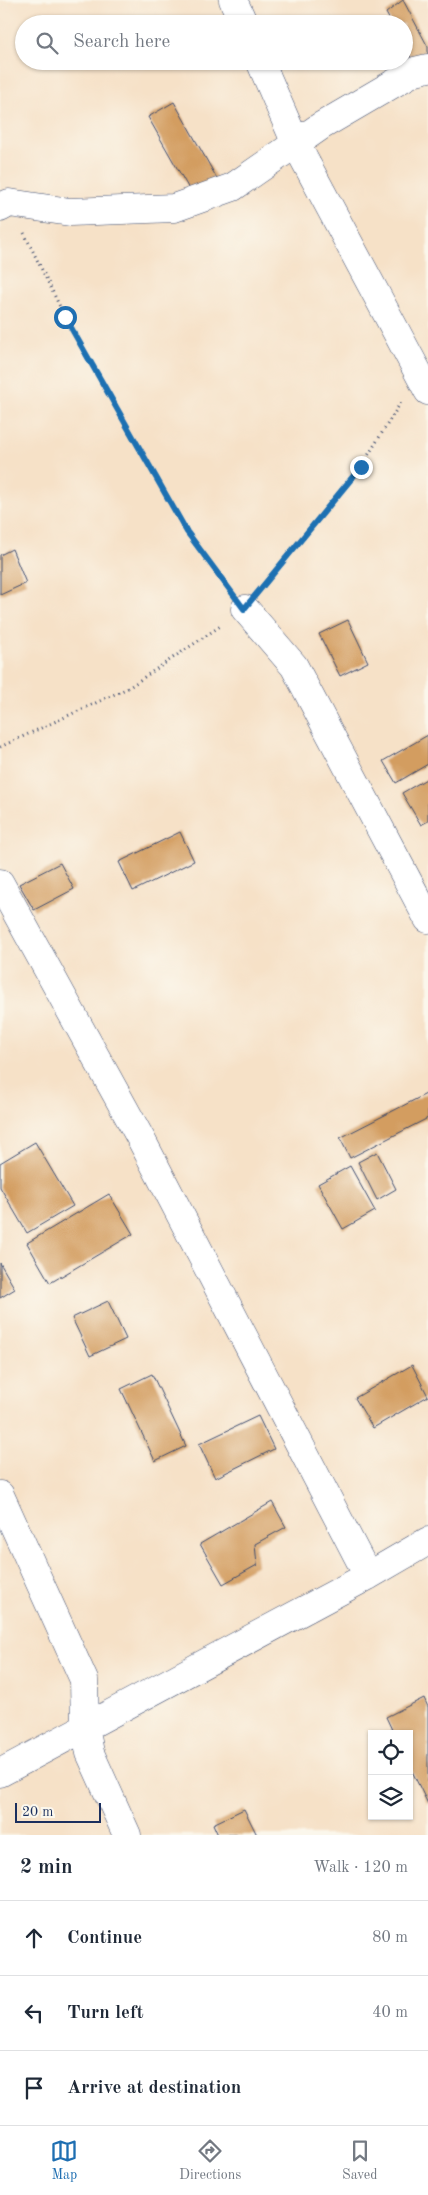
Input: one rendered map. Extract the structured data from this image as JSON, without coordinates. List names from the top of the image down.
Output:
{
  "scale_bar": "20 m",
  "page": {
    "search": "Search here",
    "scale": "20 m",
    "heading": ["2 min", "Walk · 120 m"],
    "list": [
      ["Continue", "80 m"],
      ["Turn left", "40 m"],
      "Arrive at destination"
    ],
    "nav": ["Map", "Directions", "Saved"]
  }
}
